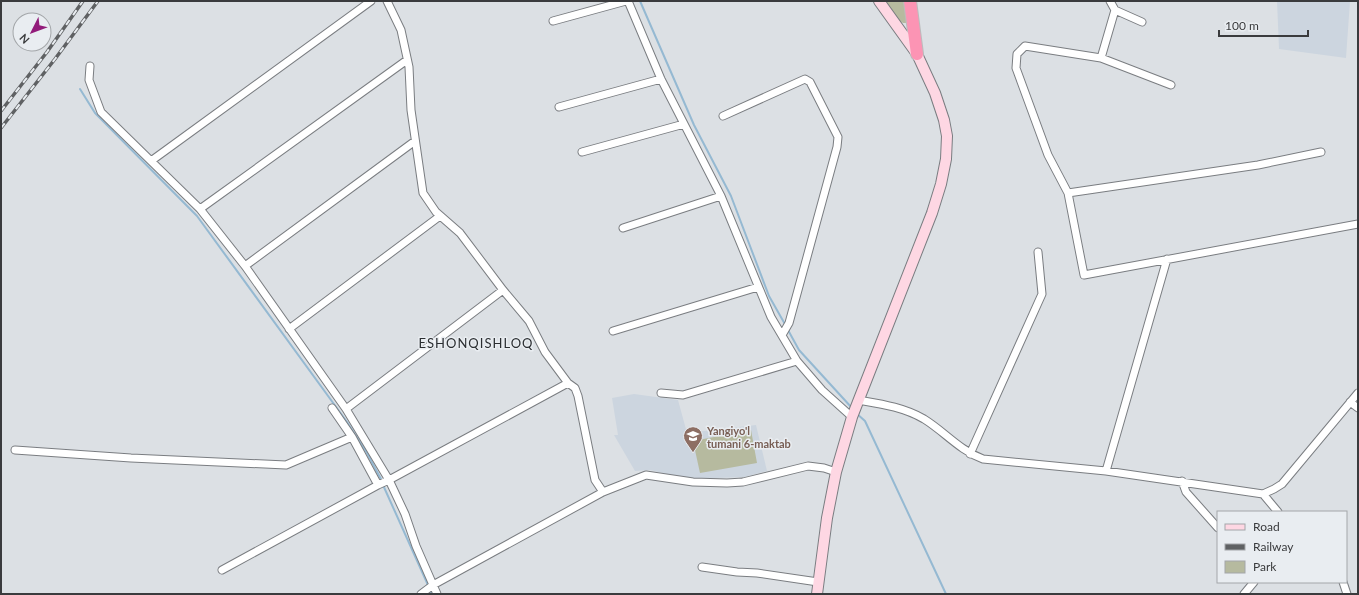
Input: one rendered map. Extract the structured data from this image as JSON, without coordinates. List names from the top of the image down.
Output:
{
  "districts": ["ESHONQISHLOQ"],
  "places": {
    "school or university": ["Yangiyo'l tumani 6-maktab"]
  },
  "legend": ["Road", "Railway", "Park"],
  "scale_bar": "100 m",
  "north": "bottom left"
}
